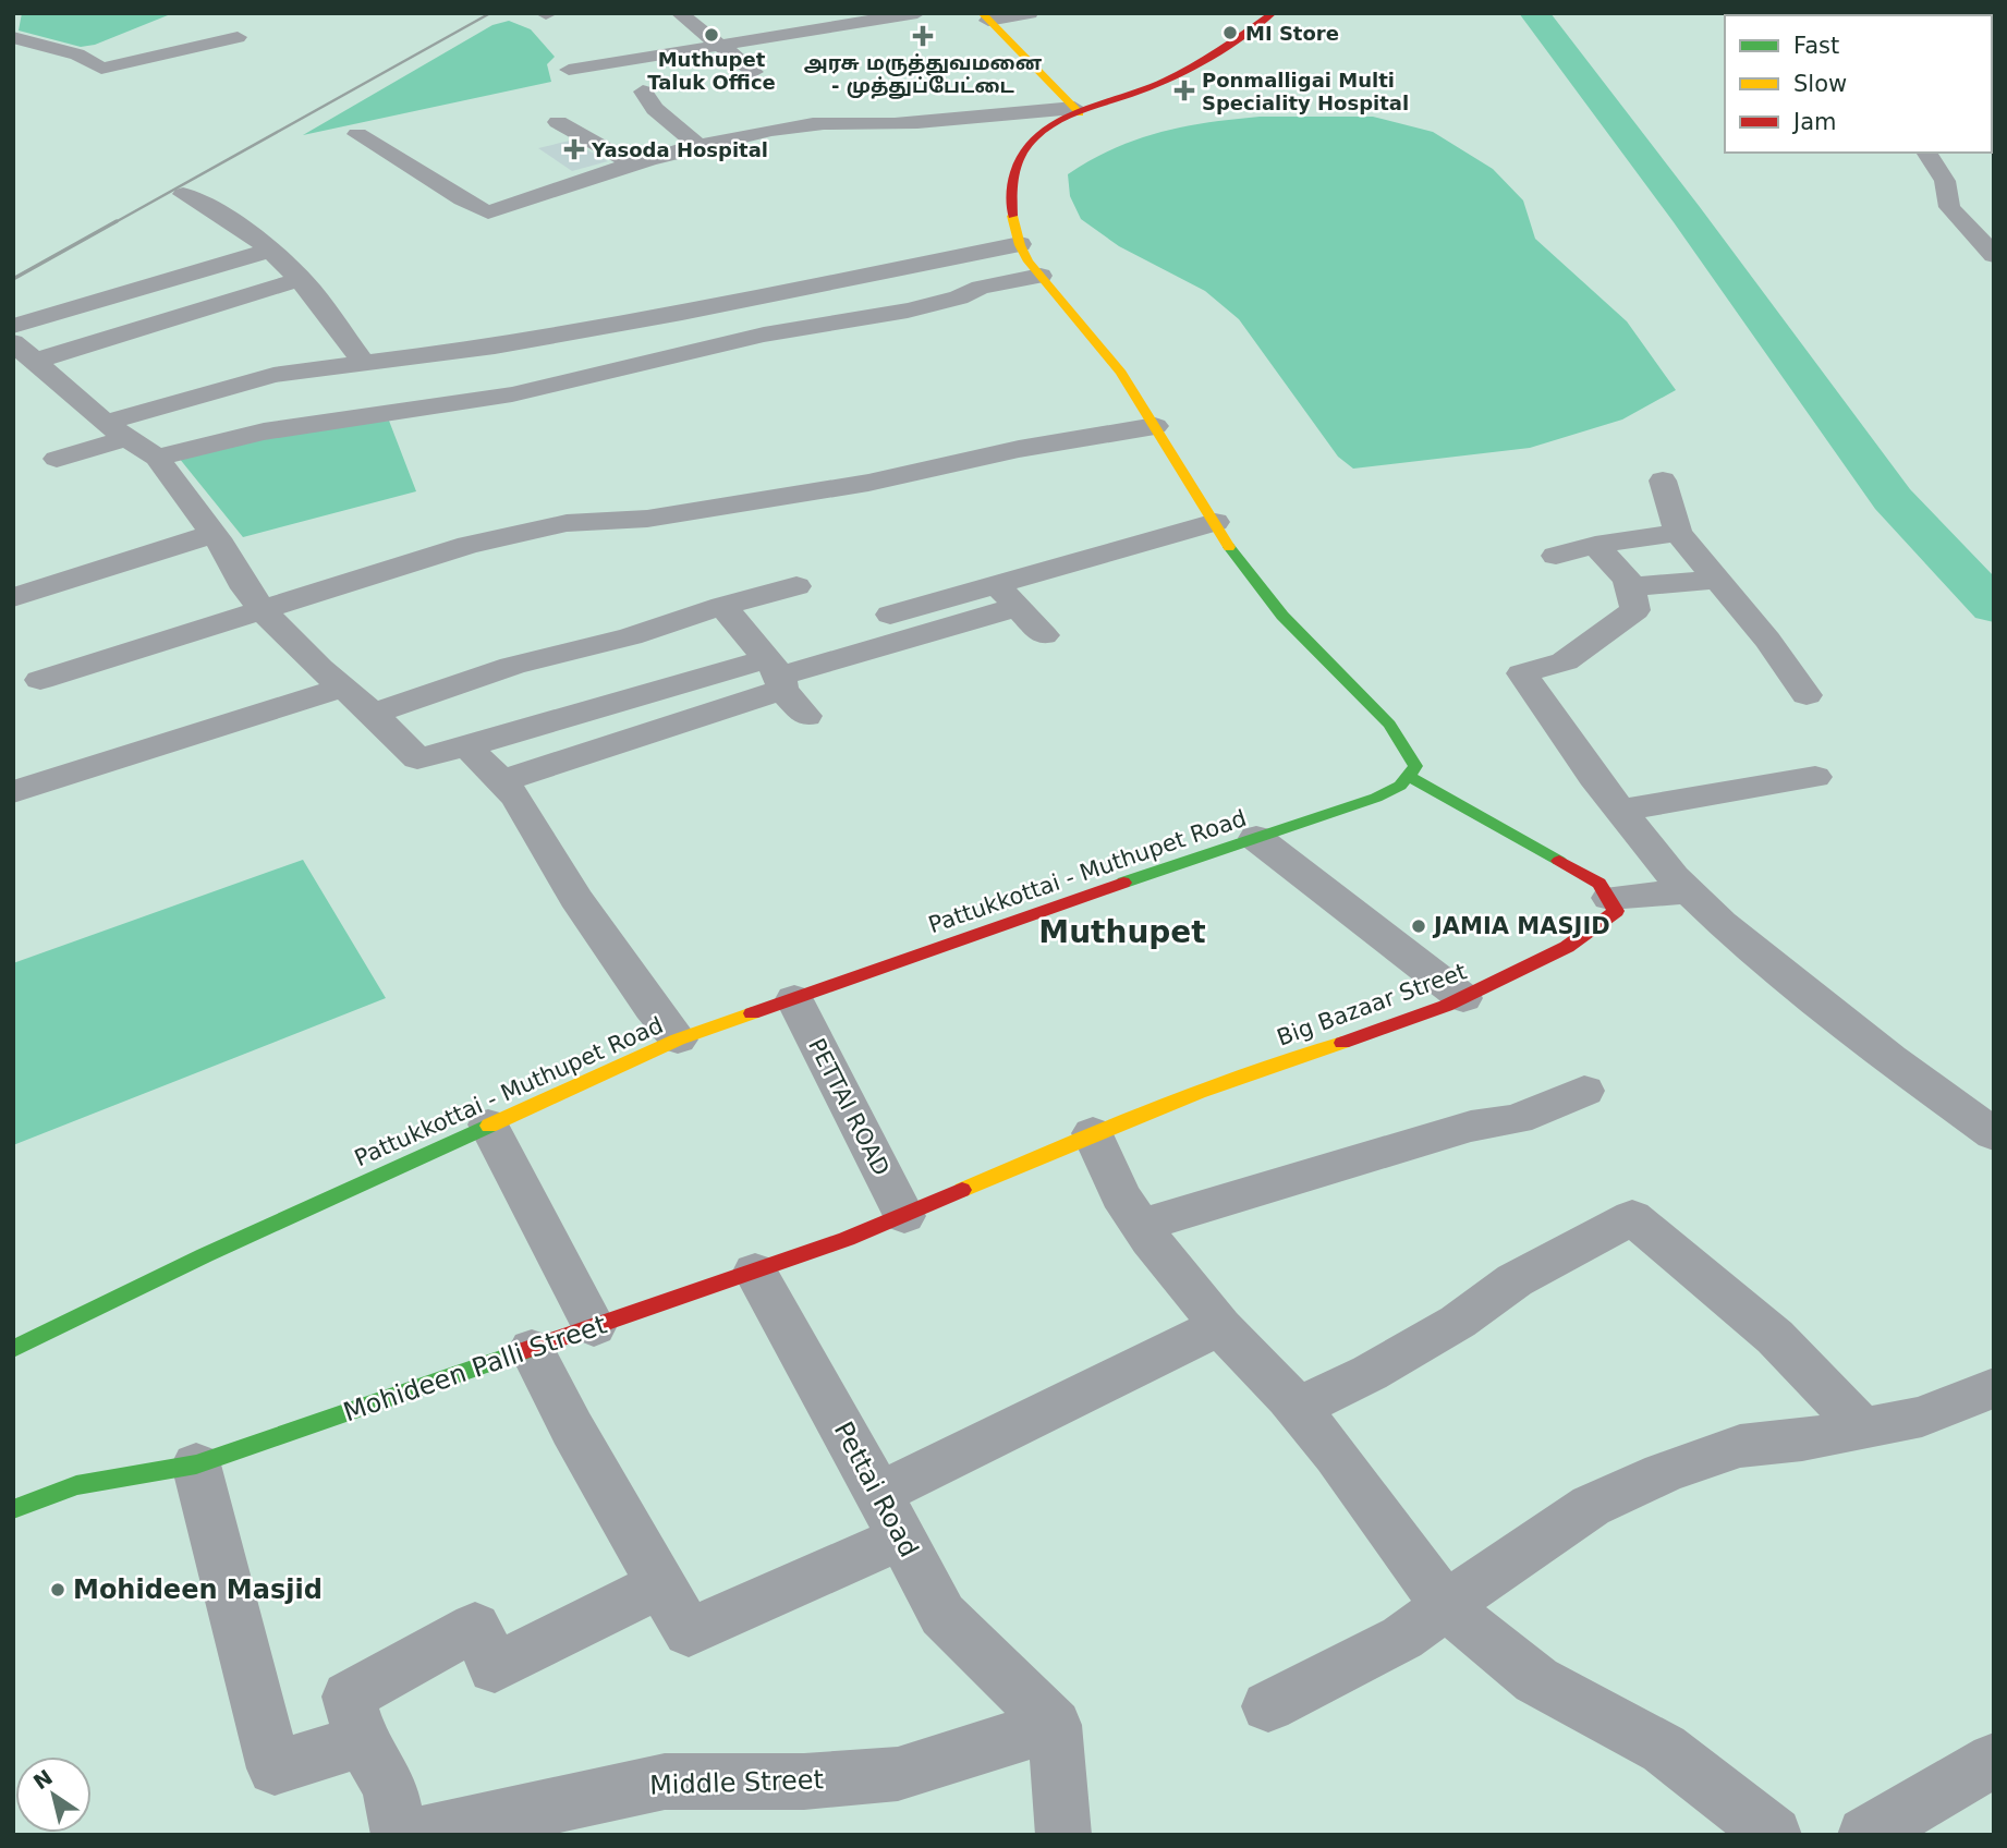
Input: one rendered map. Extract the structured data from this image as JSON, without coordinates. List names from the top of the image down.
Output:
{
  "streets": {
    "main road": ["Pattukkottai - Muthupet Road", "Big Bazaar Street", "Mohideen Palli Street"],
    "street": ["PETTAI ROAD", "Pettai Road", "Middle Street"]
  },
  "crossings": [
    ["Pattukkottai - Muthupet Road", "PETTAI ROAD"],
    ["Big Bazaar Street", "PETTAI ROAD"],
    ["Mohideen Palli Street", "Pettai Road"],
    ["Pettai Road", "Middle Street"]
  ],
  "districts": ["Muthupet"],
  "places": {
    "other": [
      "MI Store",
      "Muthupet Taluk Office",
      "JAMIA MASJID",
      "Mohideen Masjid"
    ],
    "health": ["அரசு மருத்துவமனை - முத்துப்பேட்டை", "Ponmalligai Multi Speciality Hospital", "Yasoda Hospital"]
  },
  "legend": ["Fast", "Slow", "Jam"],
  "north": "top left"
}
